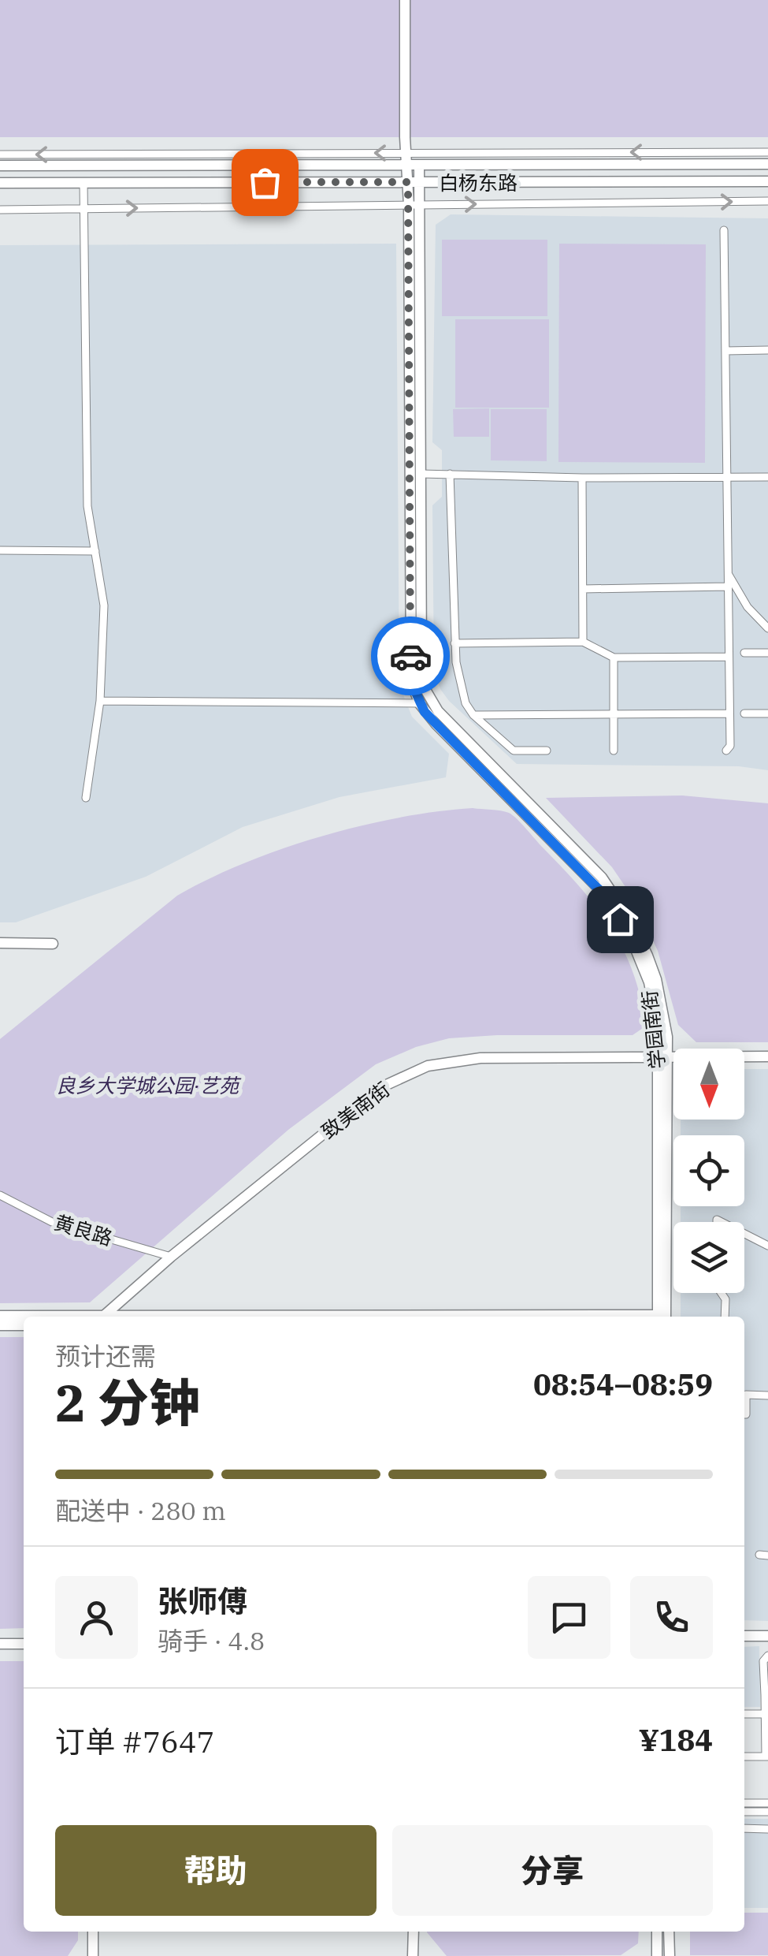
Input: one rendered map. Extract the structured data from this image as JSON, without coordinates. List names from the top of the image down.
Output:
{
  "streets": {
    "street": [
      "白杨东路",
      "学园南街",
      "致美南街",
      "黄良路"
    ]
  },
  "crossings": [
    ["学园南街", "致美南街"],
    ["致美南街", "黄良路"]
  ],
  "parks": ["良乡大学城公园·艺苑"],
  "north": "bottom",
  "page": {
    "heading": ["2 分钟", "预计还需", "08:54–08:59"],
    "panel": [
      "张师傅",
      "骑手 · 4.8",
      "订单 #7647",
      "¥184"
    ],
    "bar": "配送中 · 280 m",
    "buttons": ["帮助", "分享"]
  }
}
